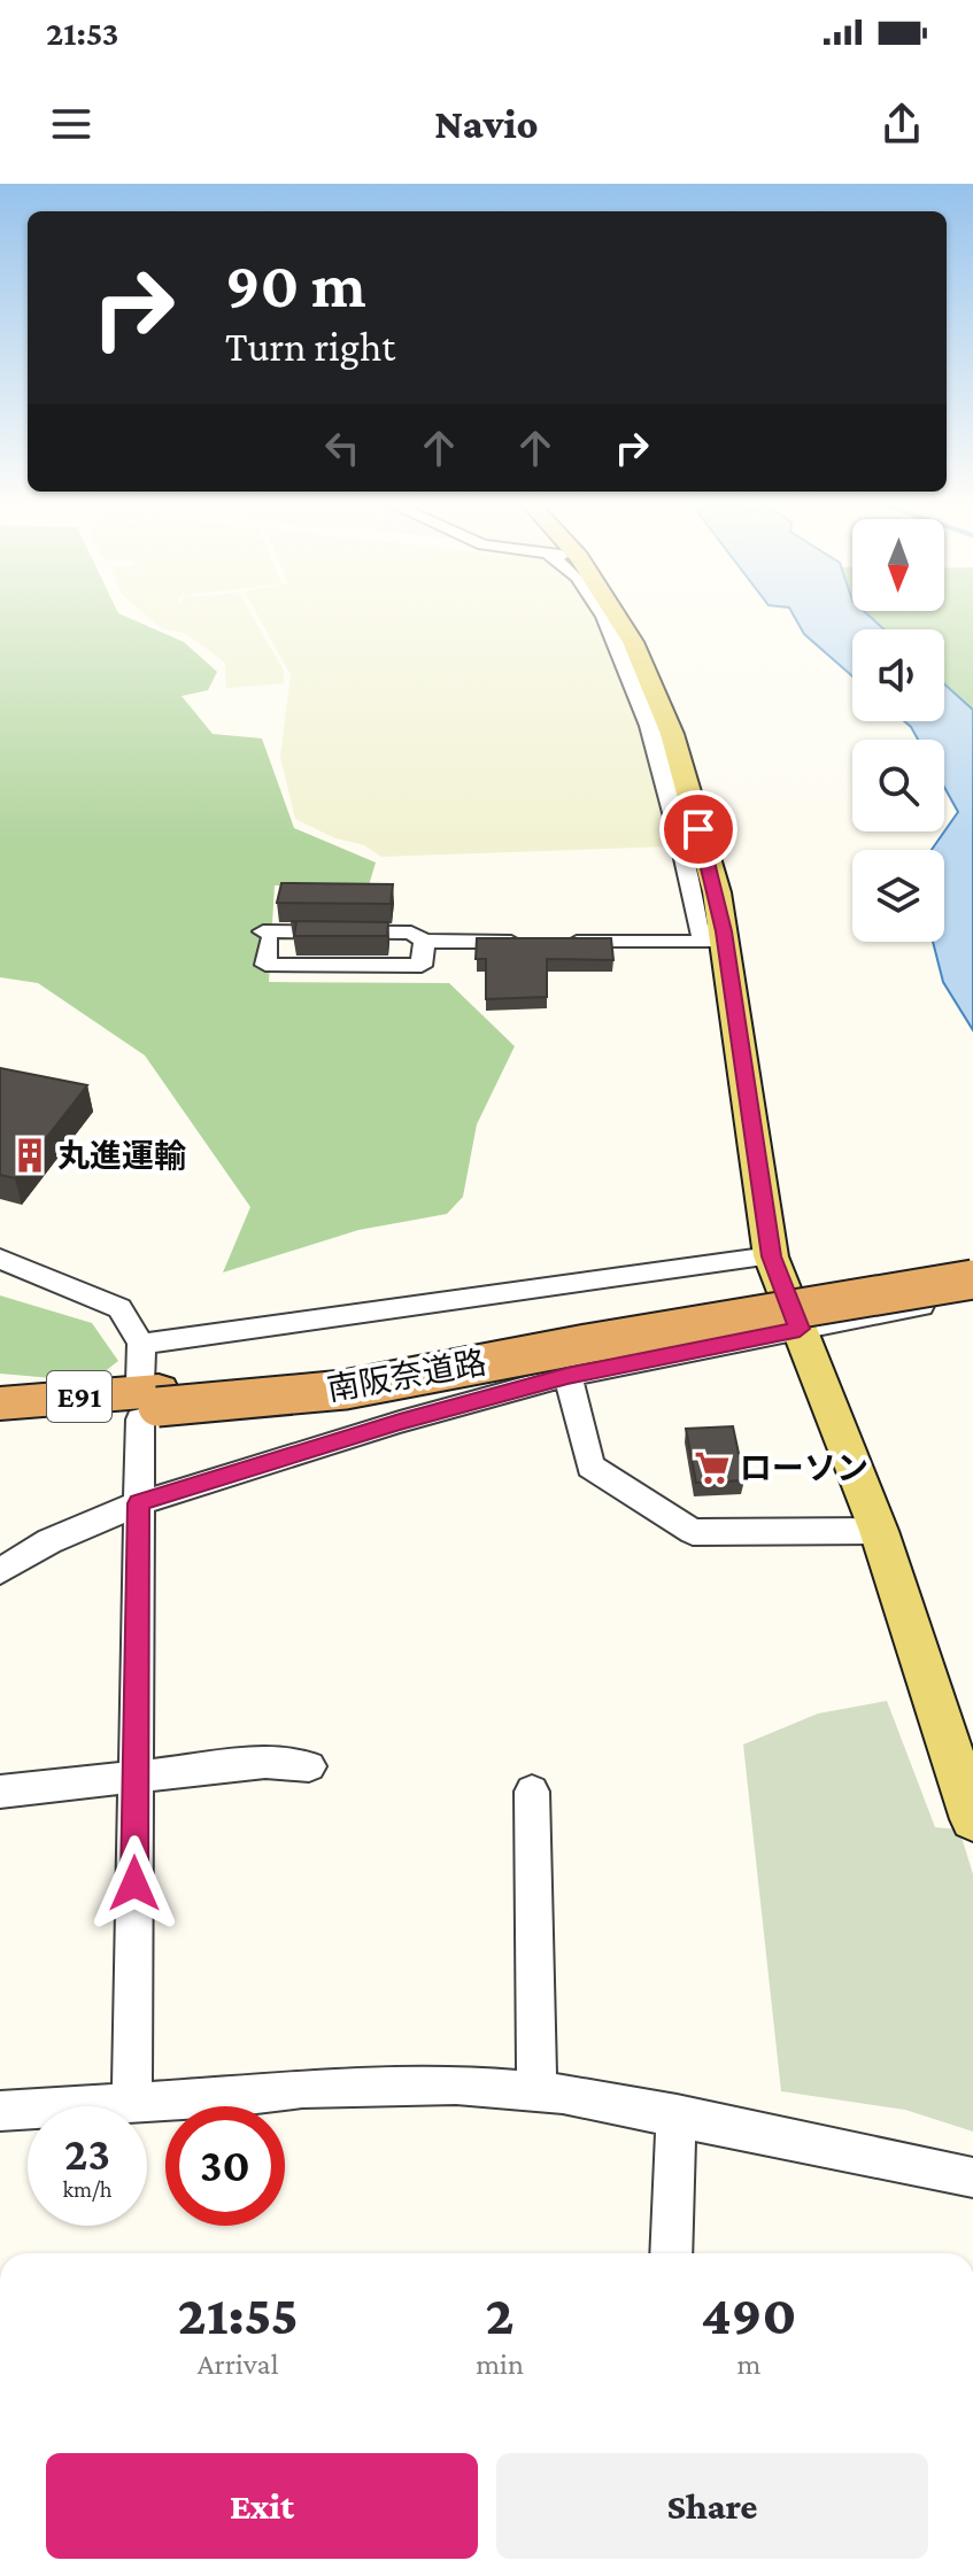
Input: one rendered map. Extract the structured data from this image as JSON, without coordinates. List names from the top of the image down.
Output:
{
  "streets": {
    "highway": ["南阪奈道路", "E91"]
  },
  "places": {
    "building": ["丸進運輸"],
    "supermarket": ["ローソン"]
  },
  "north": "bottom",
  "page": {
    "status": "21:53",
    "header": "Navio",
    "turn": ["90 m", "Turn right"],
    "speed": "23 km/h",
    "limit": "30",
    "eta": [
      "21:55",
      "Arrival",
      "2",
      "min",
      "490",
      "m"
    ],
    "buttons": ["Exit", "Share"]
  }
}
